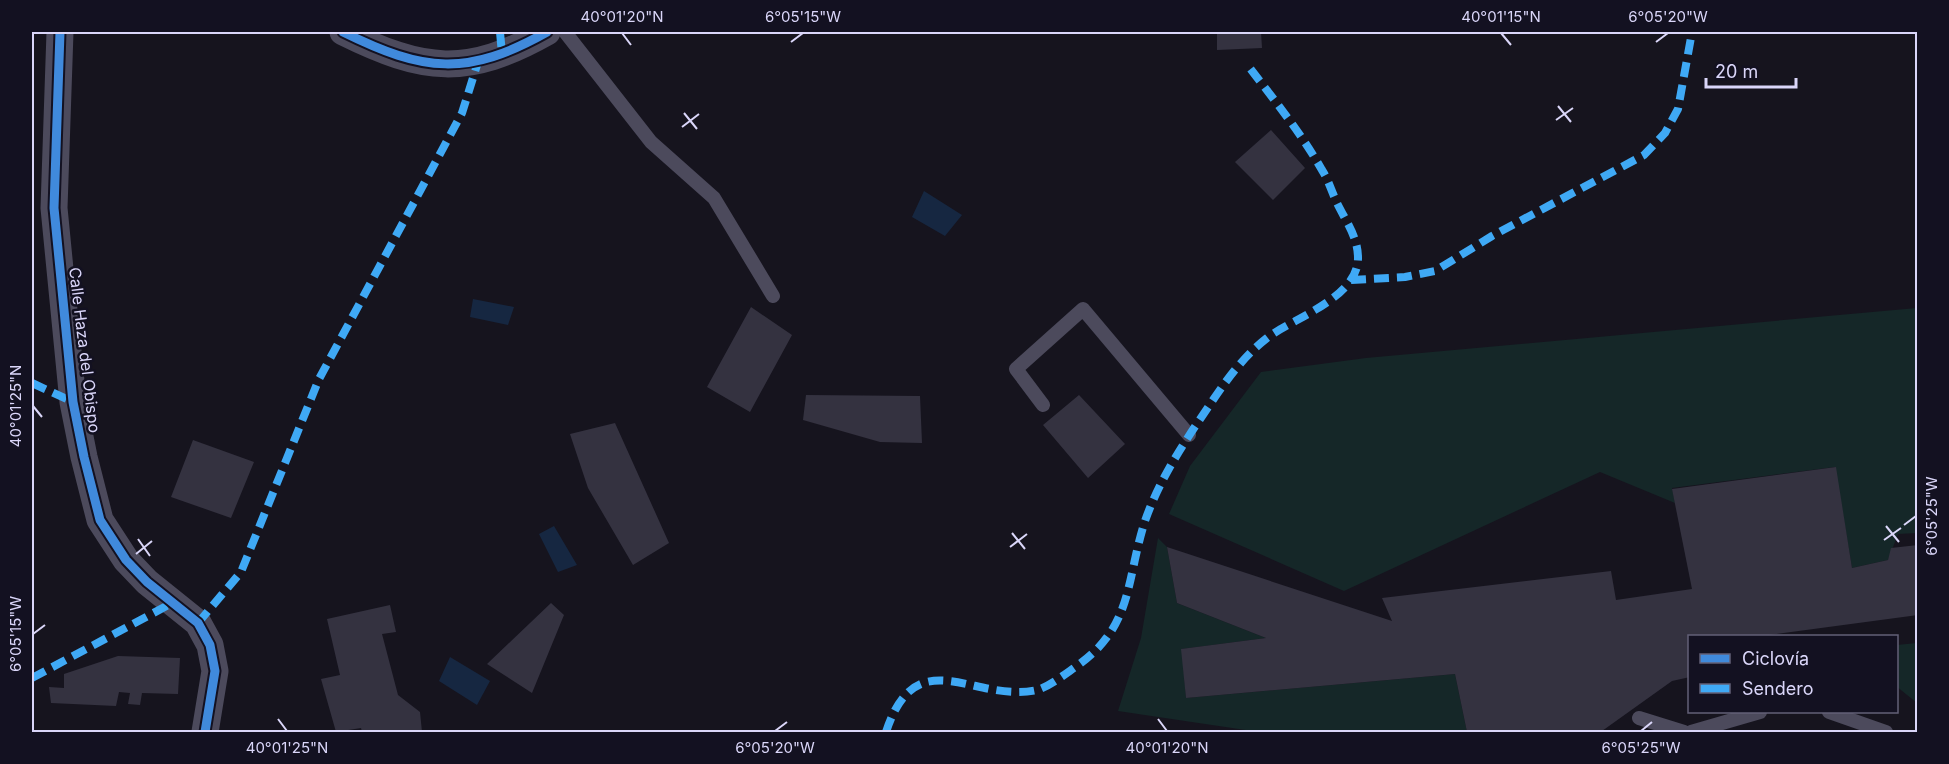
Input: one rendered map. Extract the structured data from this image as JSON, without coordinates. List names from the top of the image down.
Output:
{
  "streets": {
    "street": ["Calle Haza del Obispo"]
  },
  "legend": ["Ciclovía", "Sendero"],
  "scale_bar": "20 m",
  "coordinates": [
    "40°01'20\"N",
    "6°05'15\"W",
    "40°01'15\"N",
    "6°05'20\"W",
    "40°01'25\"N",
    "6°05'25\"W"
  ]
}
